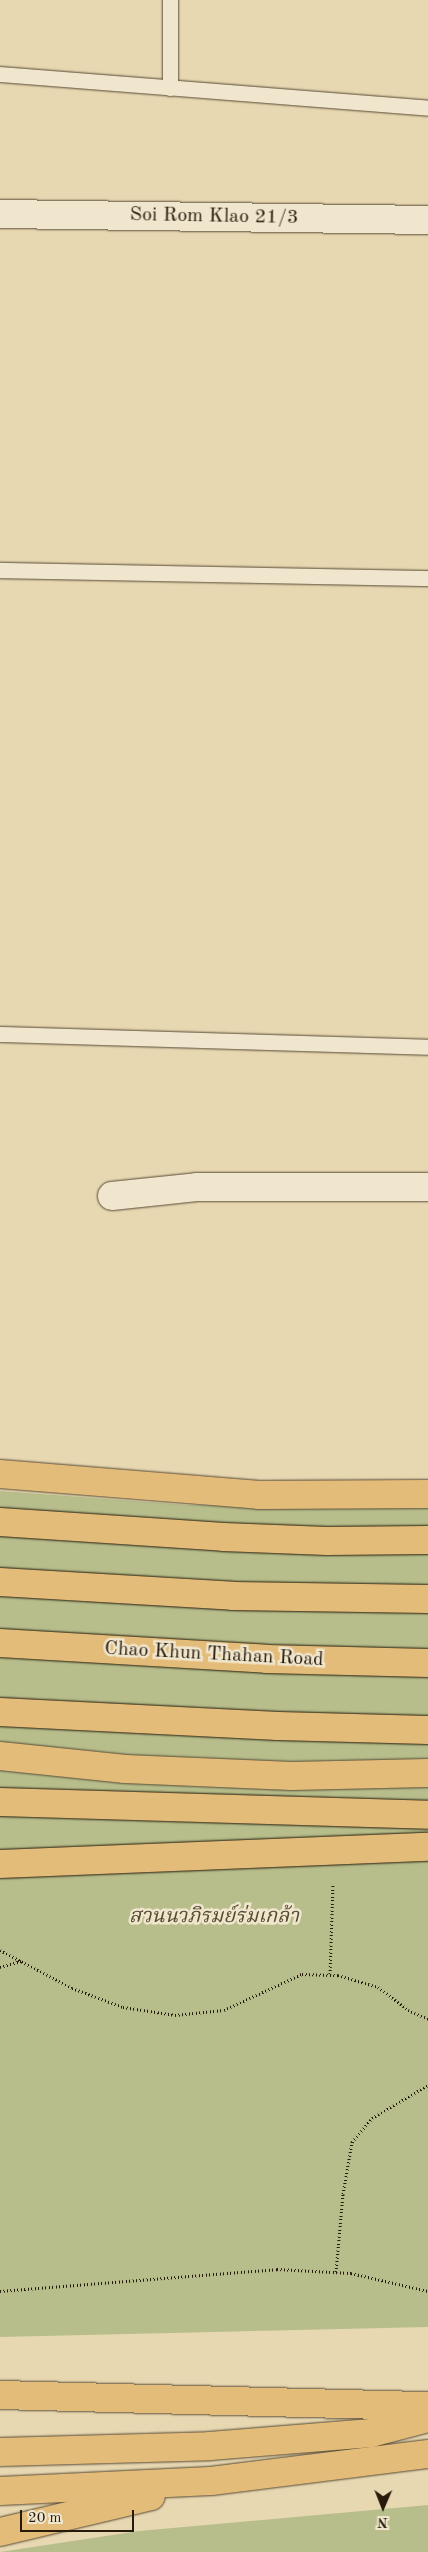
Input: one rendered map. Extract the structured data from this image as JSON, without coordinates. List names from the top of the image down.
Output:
{
  "streets": {
    "main road": ["Chao Khun Thahan Road"],
    "street": ["Soi Rom Klao 21/3"]
  },
  "parks": ["สวนนวภิรมย์ร่มเกล้า"],
  "scale_bar": "20 m",
  "north": "bottom"
}
